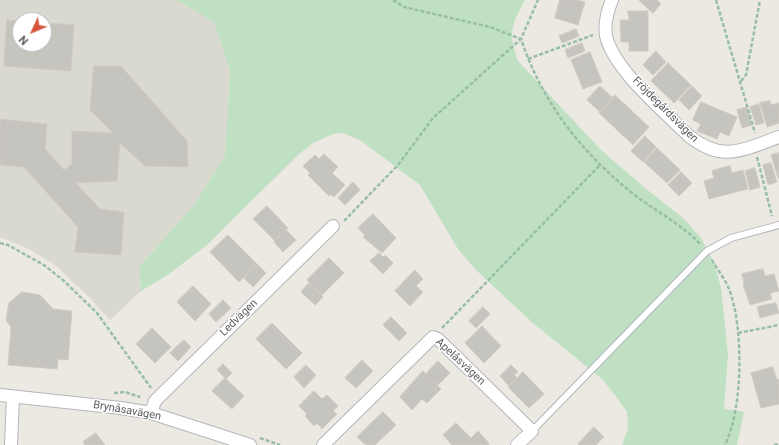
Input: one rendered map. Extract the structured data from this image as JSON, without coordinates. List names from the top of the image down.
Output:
{
  "streets": {
    "street": [
      "Fröjdegårdsvägen",
      "Ledvägen",
      "Apelåsvägen",
      "Brynåsavägen"
    ]
  },
  "crossings": [
    ["Ledvägen", "Brynåsavägen"]
  ],
  "north": "bottom left"
}
